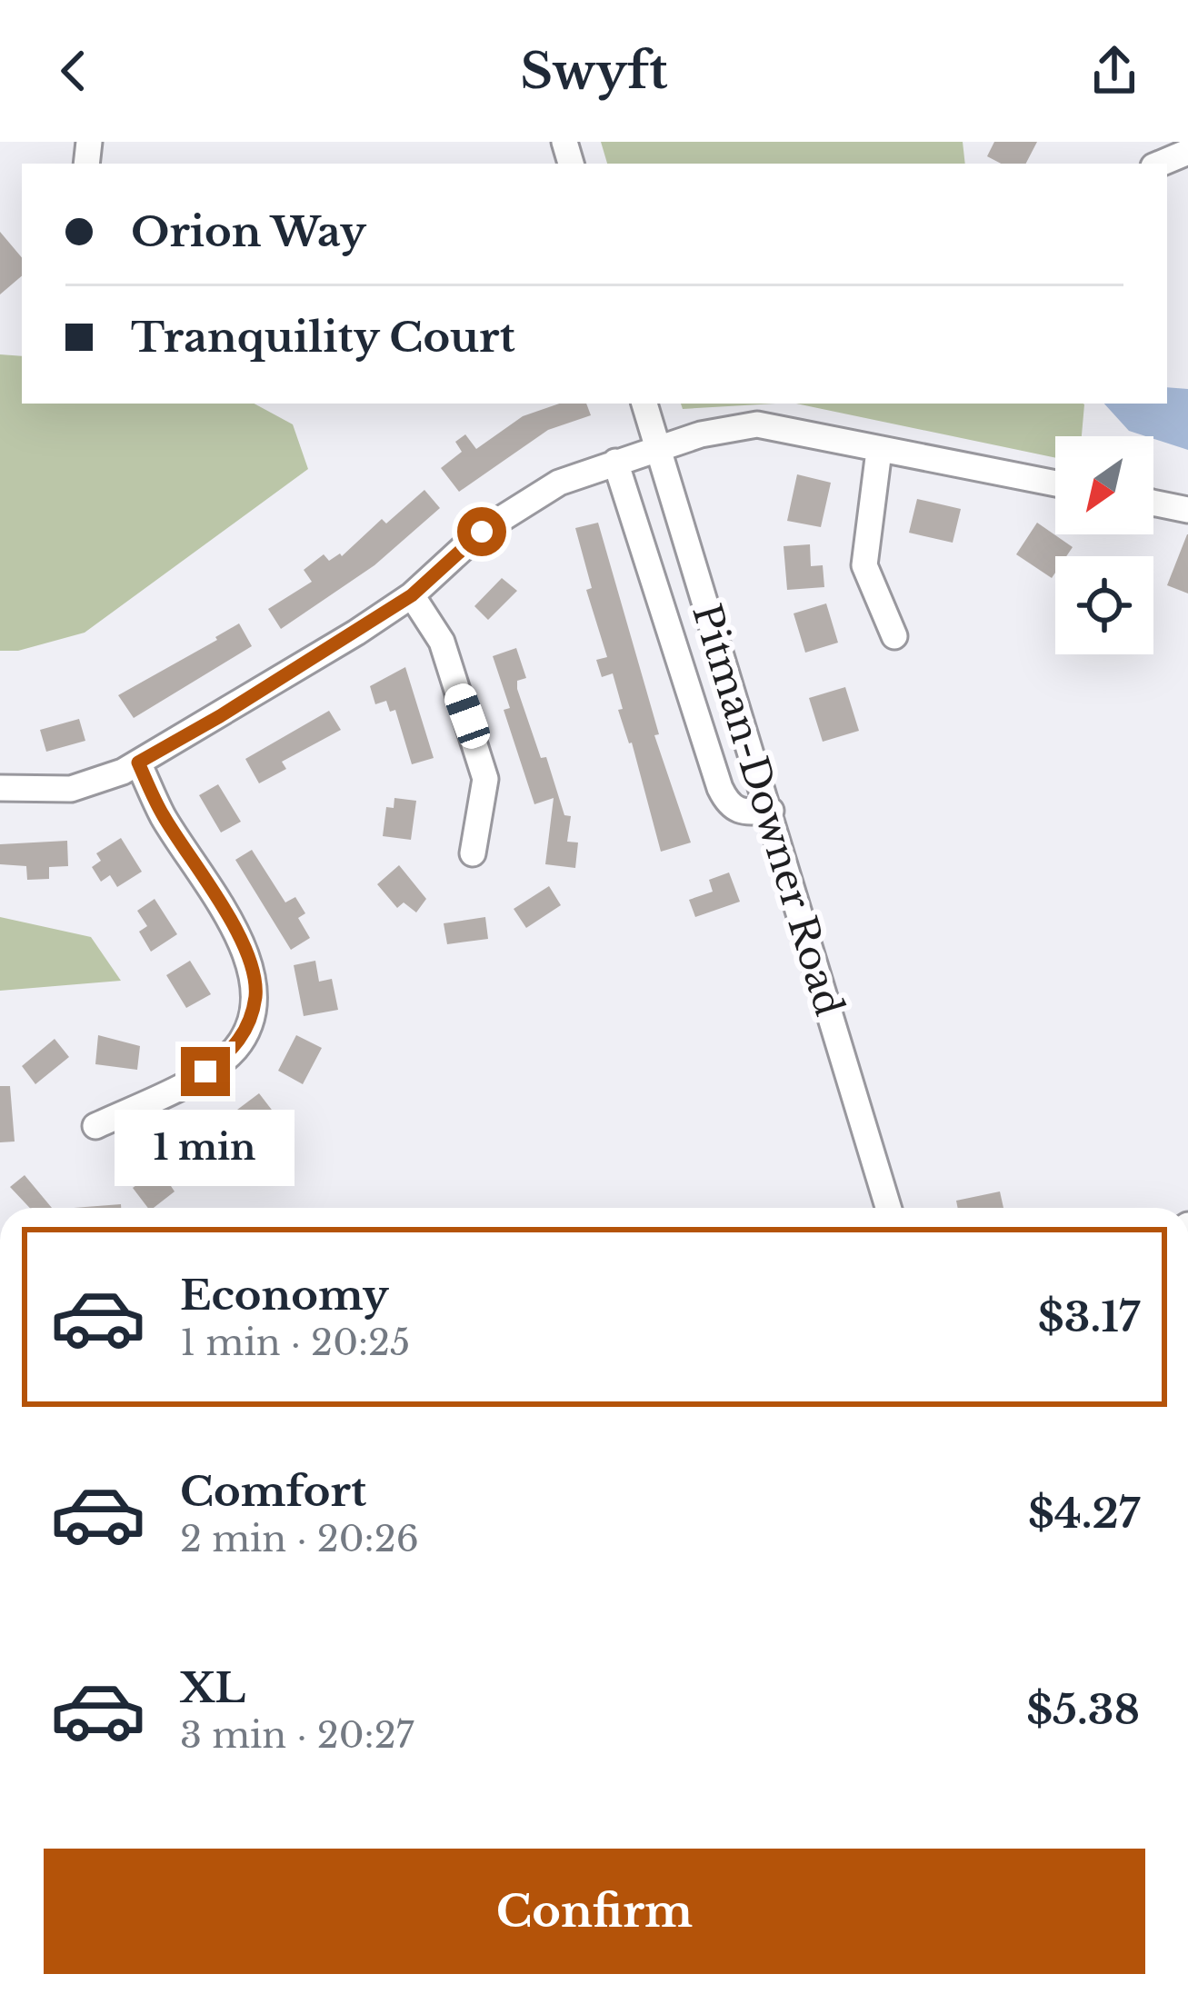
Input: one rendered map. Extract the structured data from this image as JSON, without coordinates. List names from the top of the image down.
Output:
{
  "streets": {
    "street": ["Pitman-Downer Road"]
  },
  "north": "bottom left",
  "page": {
    "header": "Swyft",
    "banner": ["Orion Way", "Tranquility Court"],
    "bubble": "1 min",
    "list": [
      {
        "name": "Economy",
        "note": "1 min · 20:25",
        "value": "$3.17"
      },
      {
        "name": "Comfort",
        "note": "2 min · 20:26",
        "value": "$4.27"
      },
      {
        "name": "XL",
        "note": "3 min · 20:27",
        "value": "$5.38"
      }
    ],
    "buttons": "Confirm"
  }
}
